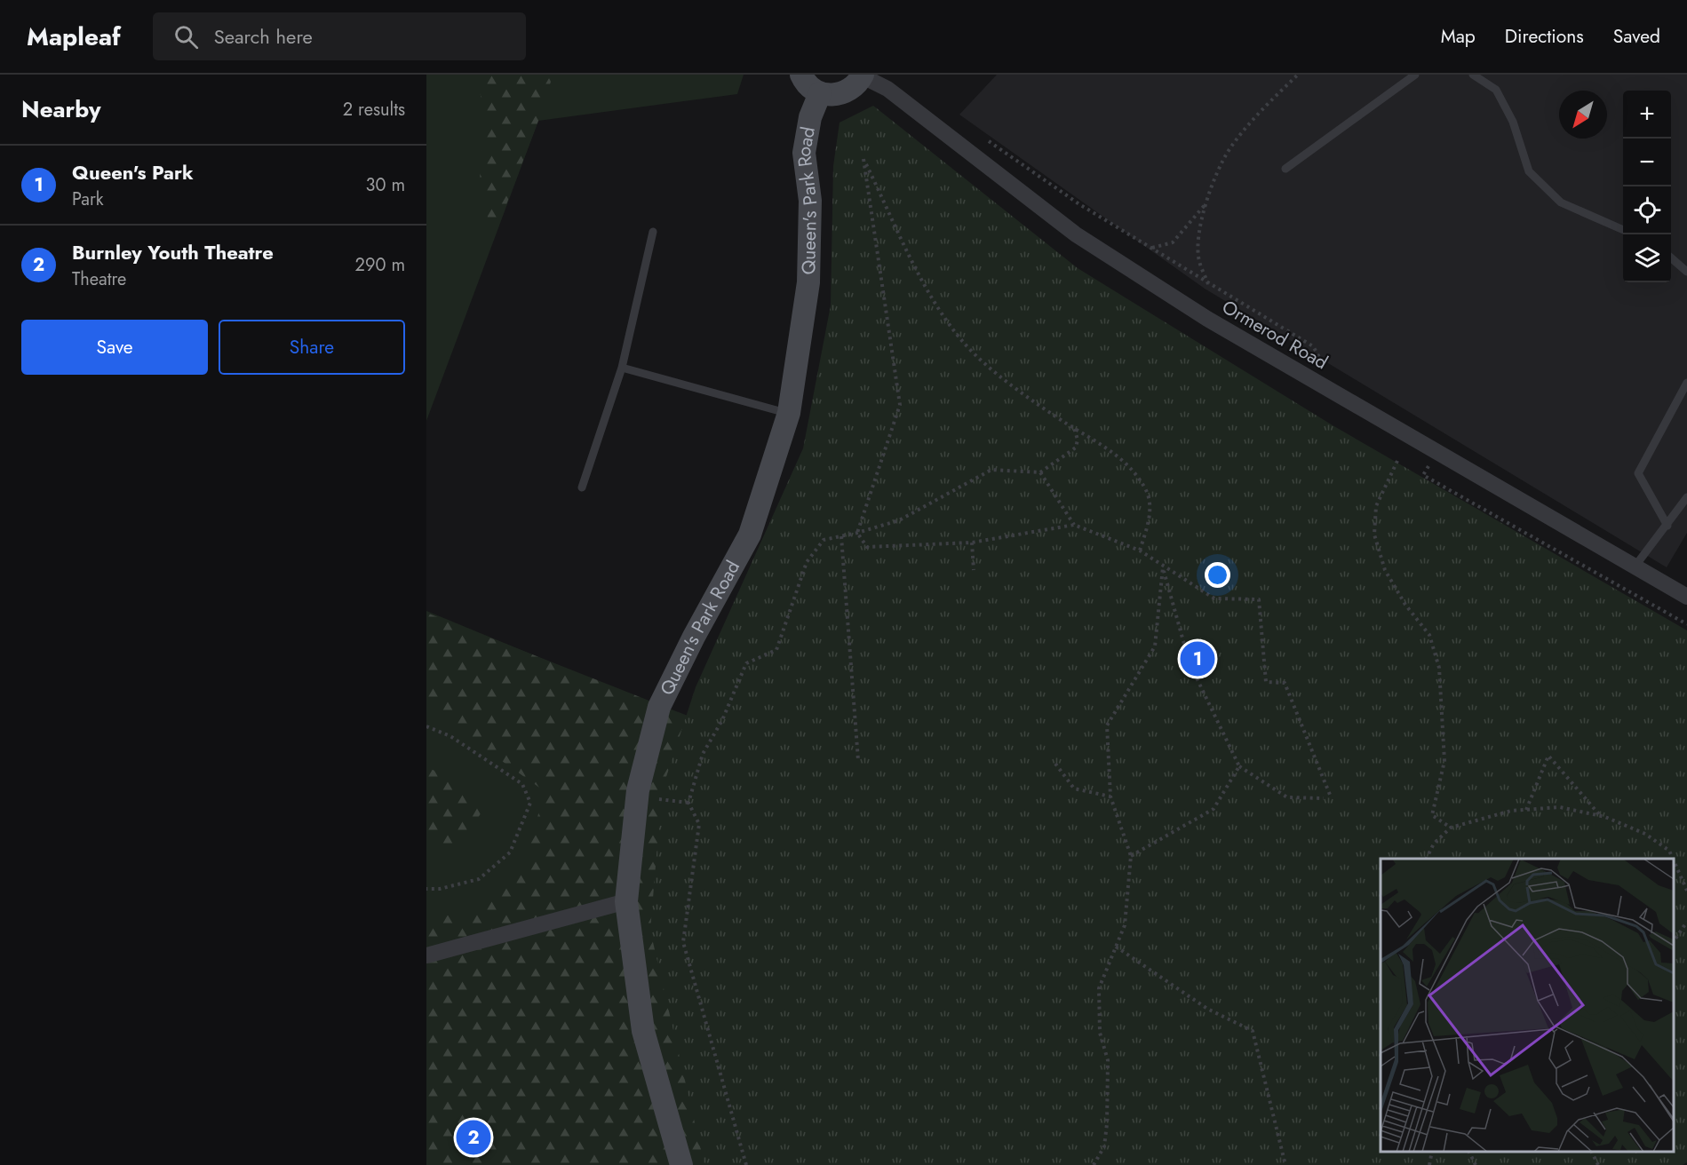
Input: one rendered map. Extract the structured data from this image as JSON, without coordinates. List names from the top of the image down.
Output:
{
  "streets": {
    "street": ["Queen's Park Road", "Ormerod Road"]
  },
  "north": "bottom left",
  "page": {
    "header": "Mapleaf",
    "search": "Search here",
    "nav": ["Map", "Directions", "Saved"],
    "heading": ["Nearby", "2 results"],
    "map_buttons": ["+", "−"],
    "list": [
      {
        "mark": "1",
        "name": "Queen's Park",
        "note": "Park",
        "value": "30 m"
      },
      {
        "mark": "2",
        "name": "Burnley Youth Theatre",
        "note": "Theatre",
        "value": "290 m"
      }
    ],
    "buttons": ["Save", "Share"],
    "pins": ["1", "2"]
  }
}
